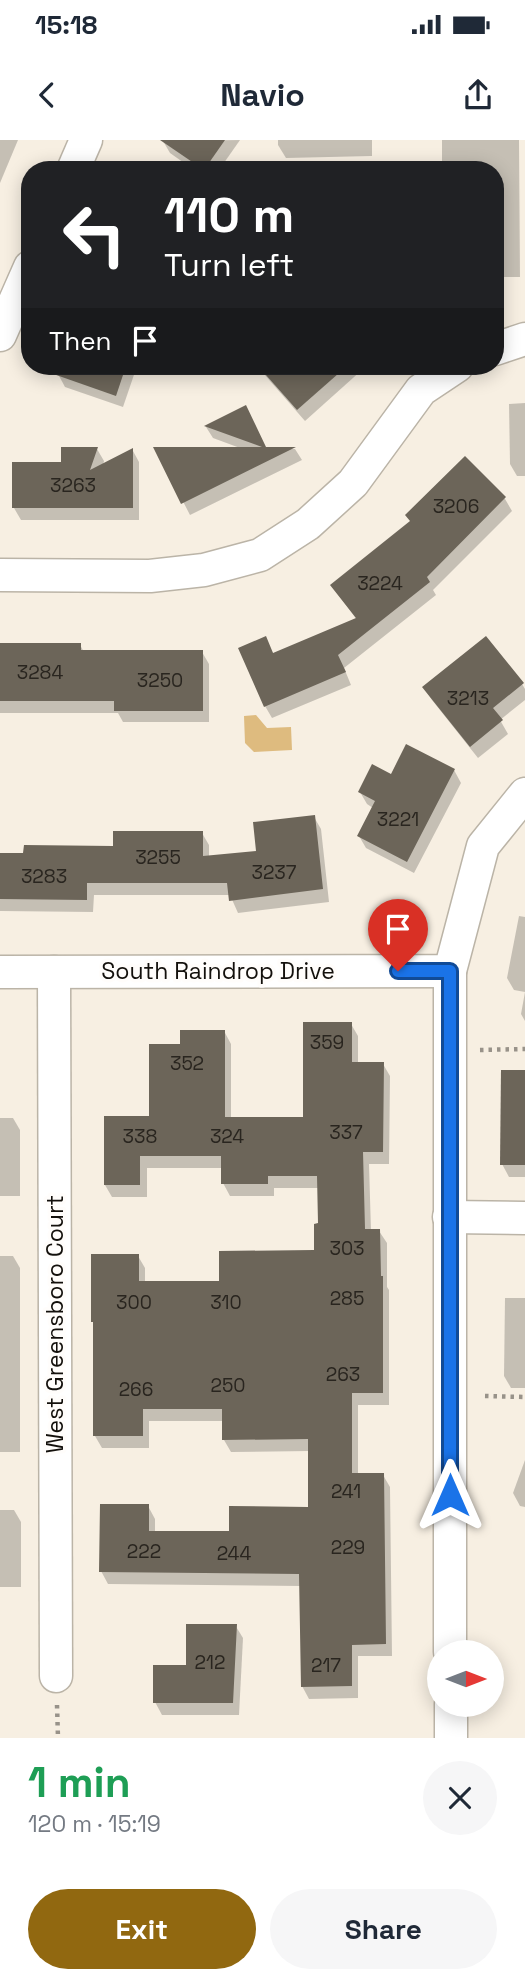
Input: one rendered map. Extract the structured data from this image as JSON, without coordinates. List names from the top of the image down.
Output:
{
  "streets": {
    "street": ["South Raindrop Drive", "West Greensboro Court"]
  },
  "crossings": [
    ["South Raindrop Drive", "West Greensboro Court"]
  ],
  "house_numbers": [
    "3263",
    "3206",
    "3224",
    "3284",
    "3250",
    "3213",
    "3221",
    "3255",
    "3237",
    "3283",
    "359",
    "352",
    "337",
    "338",
    "324",
    "303",
    "285",
    "300",
    "310",
    "263",
    "250",
    "266",
    "241",
    "229",
    "222",
    "244",
    "212",
    "217"
  ],
  "north": "right",
  "page": {
    "status": "15:18",
    "header": "Navio",
    "turn": ["110 m", "Turn left"],
    "then": "Then",
    "heading": ["1 min", "120 m · 15:19"],
    "buttons": ["Exit", "Share"]
  }
}
